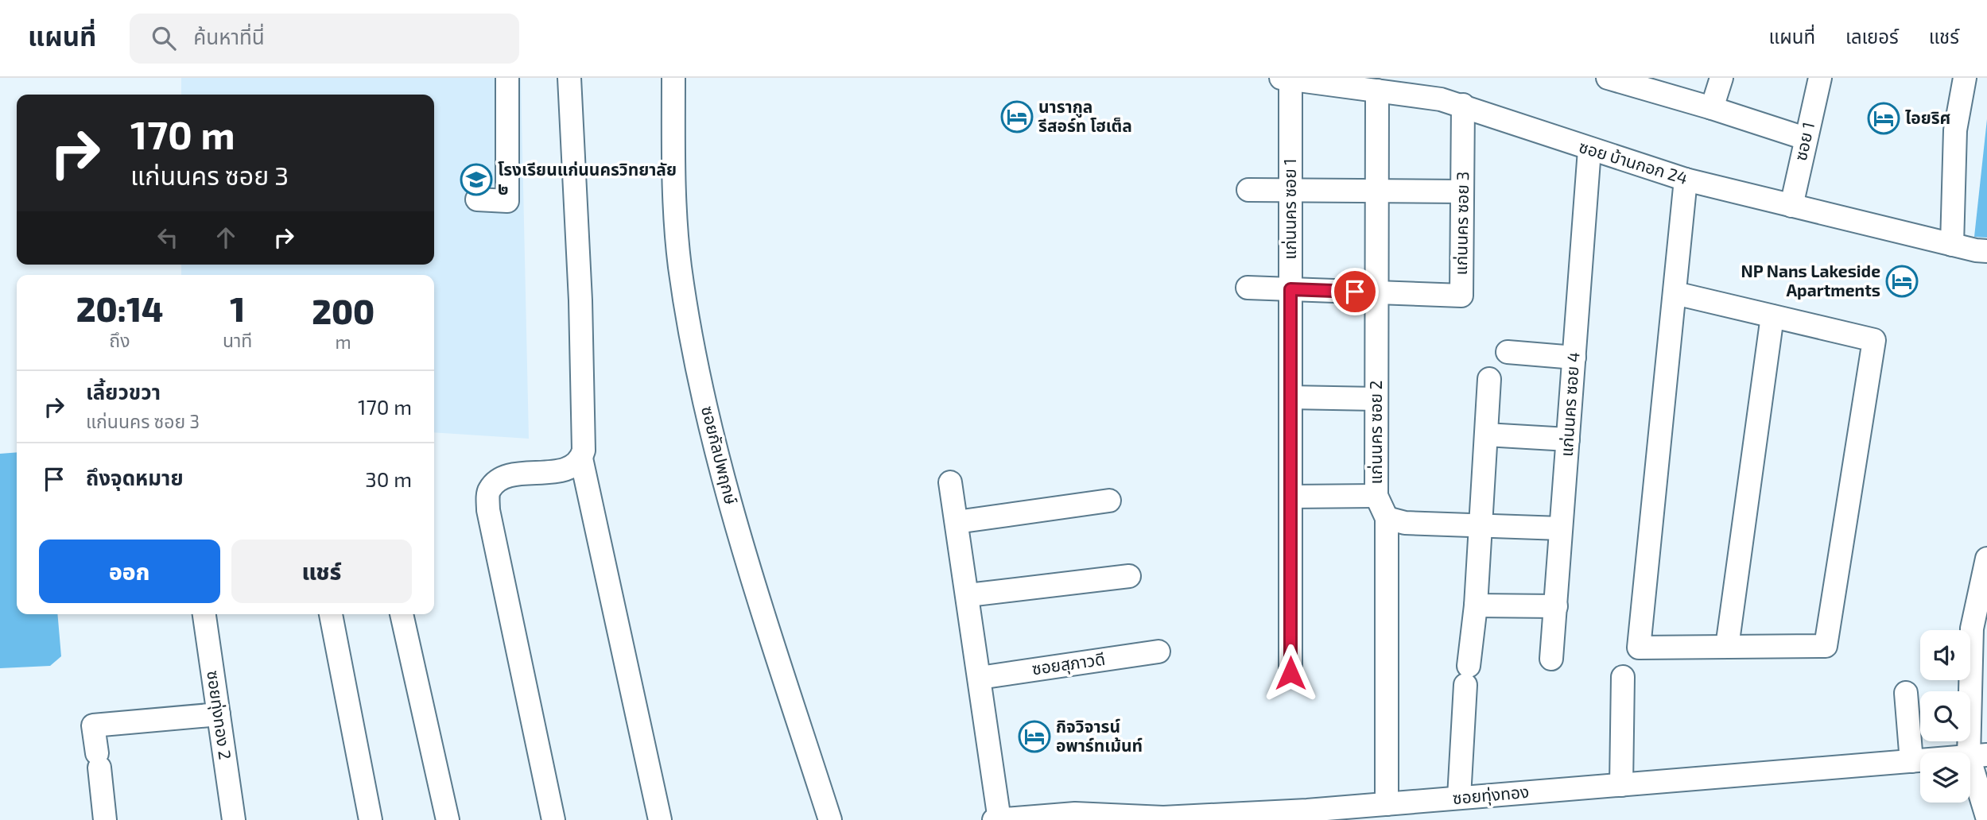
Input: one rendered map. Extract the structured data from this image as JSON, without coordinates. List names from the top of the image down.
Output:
{
  "streets": {
    "street": [
      "ซอย 1",
      "ซอย บ้านกอก 24",
      "แก่นนคร ซอย 1",
      "แก่นนคร ซอย 3",
      "แก่นนคร ซอย 4",
      "แก่นนคร ซอย 2",
      "ซอยกัลปพฤกษ์",
      "ซอยสุภาวดี",
      "ซอยทุ่งทอง 2",
      "ซอยทุ่งทอง"
    ]
  },
  "crossings": [
    ["ซอย 1", "ซอย บ้านกอก 24"],
    ["ซอย บ้านกอก 24", "แก่นนคร ซอย 1"],
    ["ซอย บ้านกอก 24", "แก่นนคร ซอย 3"],
    ["ซอย บ้านกอก 24", "แก่นนคร ซอย 4"],
    ["ซอย บ้านกอก 24", "แก่นนคร ซอย 2"],
    ["แก่นนคร ซอย 1", "แก่นนคร ซอย 3"],
    ["แก่นนคร ซอย 3", "แก่นนคร ซอย 2"],
    ["แก่นนคร ซอย 2", "ซอยทุ่งทอง"]
  ],
  "places": {
    "hotel": [
      "นารากูล รีสอร์ท โฮเต็ล",
      "ไอยริศ",
      "NP Nans Lakeside Apartments",
      "กิจวิจารน์ อพาร์ทเม้นท์"
    ],
    "school or university": ["โรงเรียนแก่นนครวิทยาลัย ๒"]
  },
  "page": {
    "header": "แผนที่",
    "search": "ค้นหาที่นี่",
    "nav": ["แผนที่", "เลเยอร์", "แชร์"],
    "turn": ["170 m", "แก่นนคร ซอย 3"],
    "eta": [
      "20:14",
      "ถึง",
      "1",
      "นาที",
      "200",
      "m"
    ],
    "list": [
      {
        "name": "เลี้ยวขวา",
        "note": "แก่นนคร ซอย 3",
        "value": "170 m"
      },
      {
        "name": "ถึงจุดหมาย",
        "value": "30 m"
      }
    ],
    "buttons": ["ออก", "แชร์"]
  }
}
